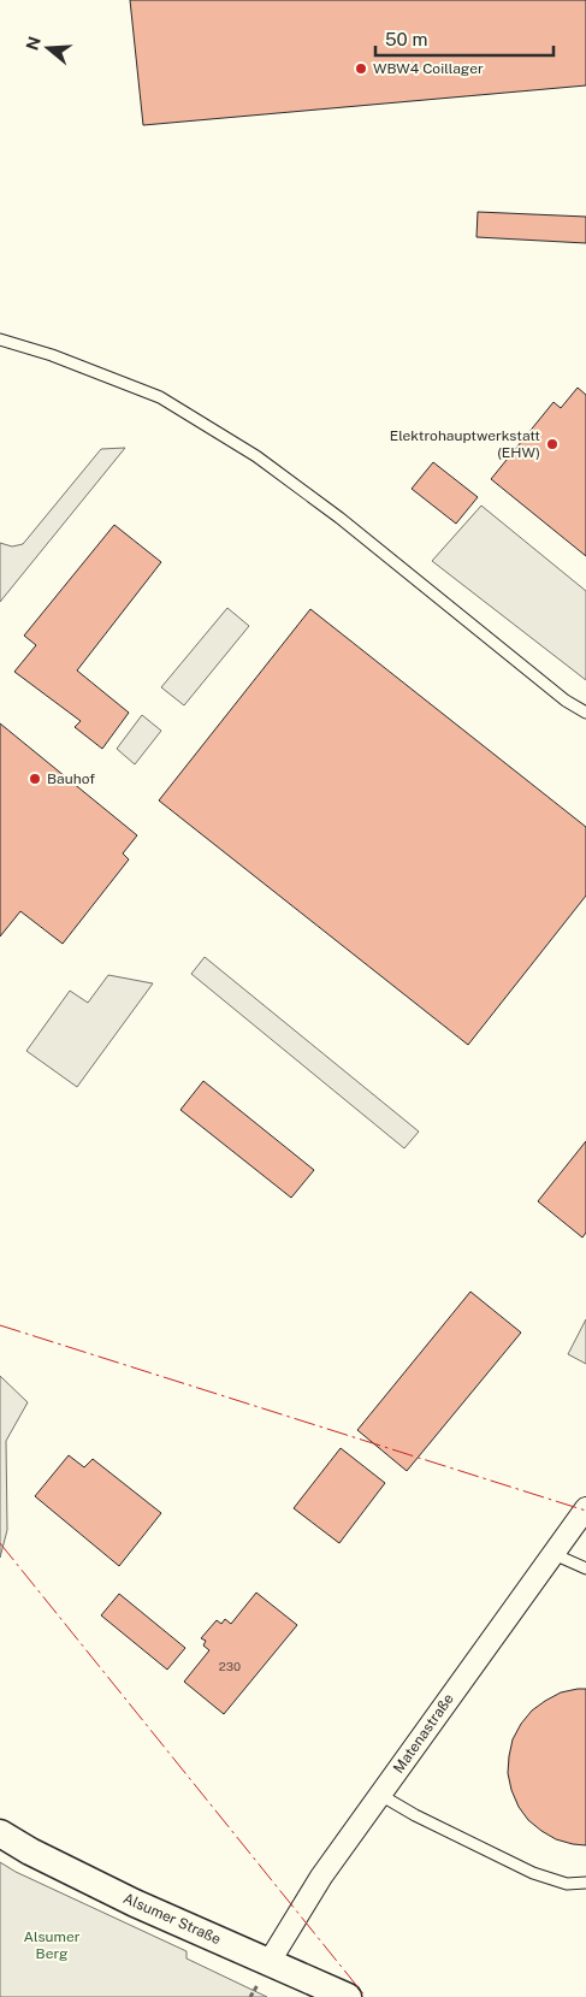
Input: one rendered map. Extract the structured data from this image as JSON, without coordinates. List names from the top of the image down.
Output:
{
  "streets": {
    "street": ["Matenastraße", "Alsumer Straße"]
  },
  "crossings": [
    ["Matenastraße", "Alsumer Straße"]
  ],
  "parks": ["Alsumer Berg"],
  "places": ["WBW4 Coillager", "Elektrohauptwerkstatt (EHW)", "Bauhof"],
  "house_numbers": ["230"],
  "scale_bar": "50 m",
  "north": "left"
}
